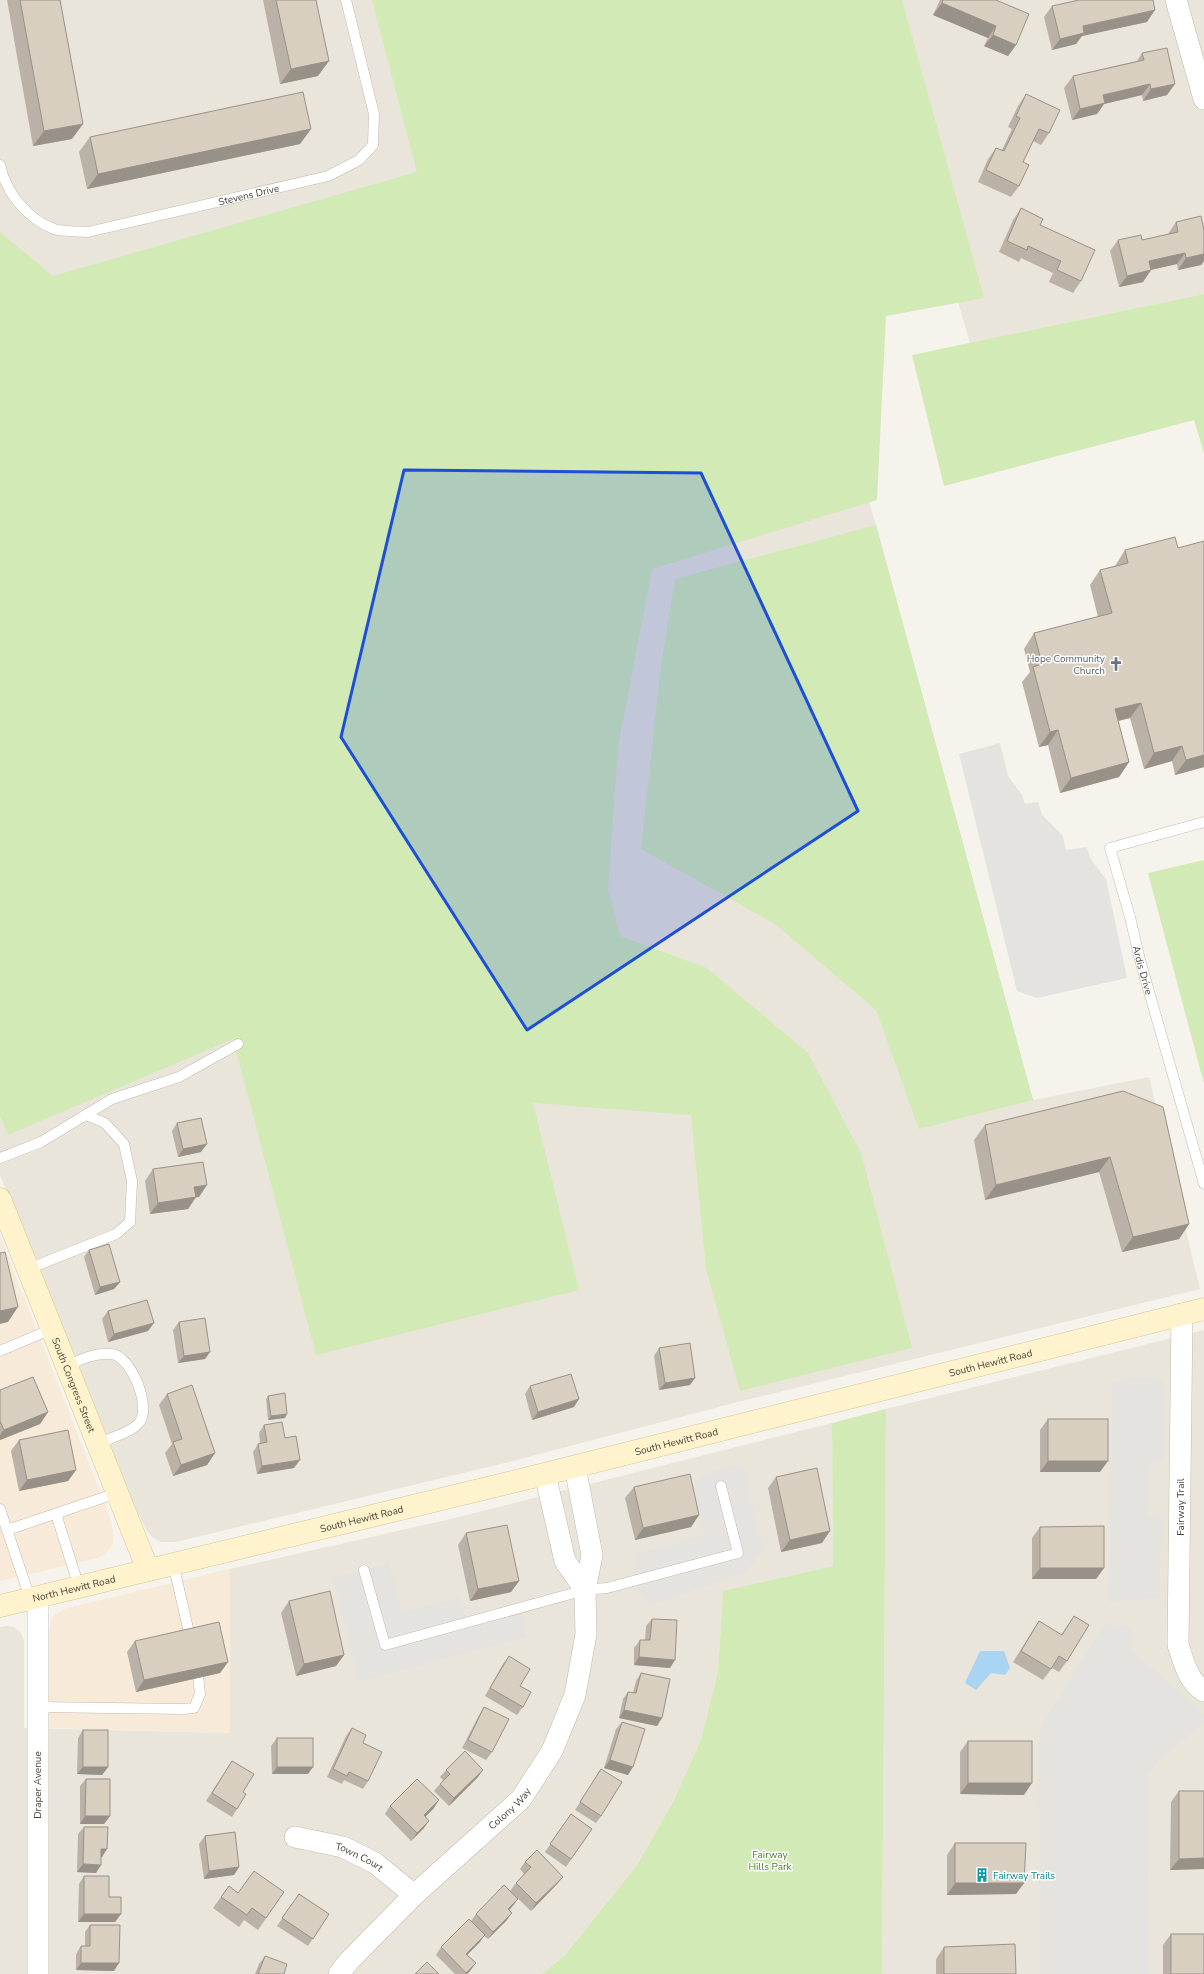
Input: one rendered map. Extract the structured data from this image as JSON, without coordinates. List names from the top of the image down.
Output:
{
  "streets": {
    "main road": ["South Hewitt Road", "South Congress Street", "North Hewitt Road"],
    "street": [
      "Fairway Trail",
      "Draper Avenue",
      "Colony Way",
      "Town Court"
    ],
    "lane": ["Stevens Drive", "Ardis Drive"]
  },
  "crossings": [
    ["South Hewitt Road", "South Congress Street"],
    ["South Hewitt Road", "Fairway Trail"],
    ["South Hewitt Road", "North Hewitt Road"],
    ["South Hewitt Road", "Colony Way"],
    ["South Congress Street", "North Hewitt Road"],
    ["North Hewitt Road", "Draper Avenue"],
    ["Colony Way", "Town Court"]
  ],
  "parks": ["Fairway Hills Park"],
  "places": {
    "church": ["Hope Community Church"],
    "building": ["Fairway Trails"]
  }
}
